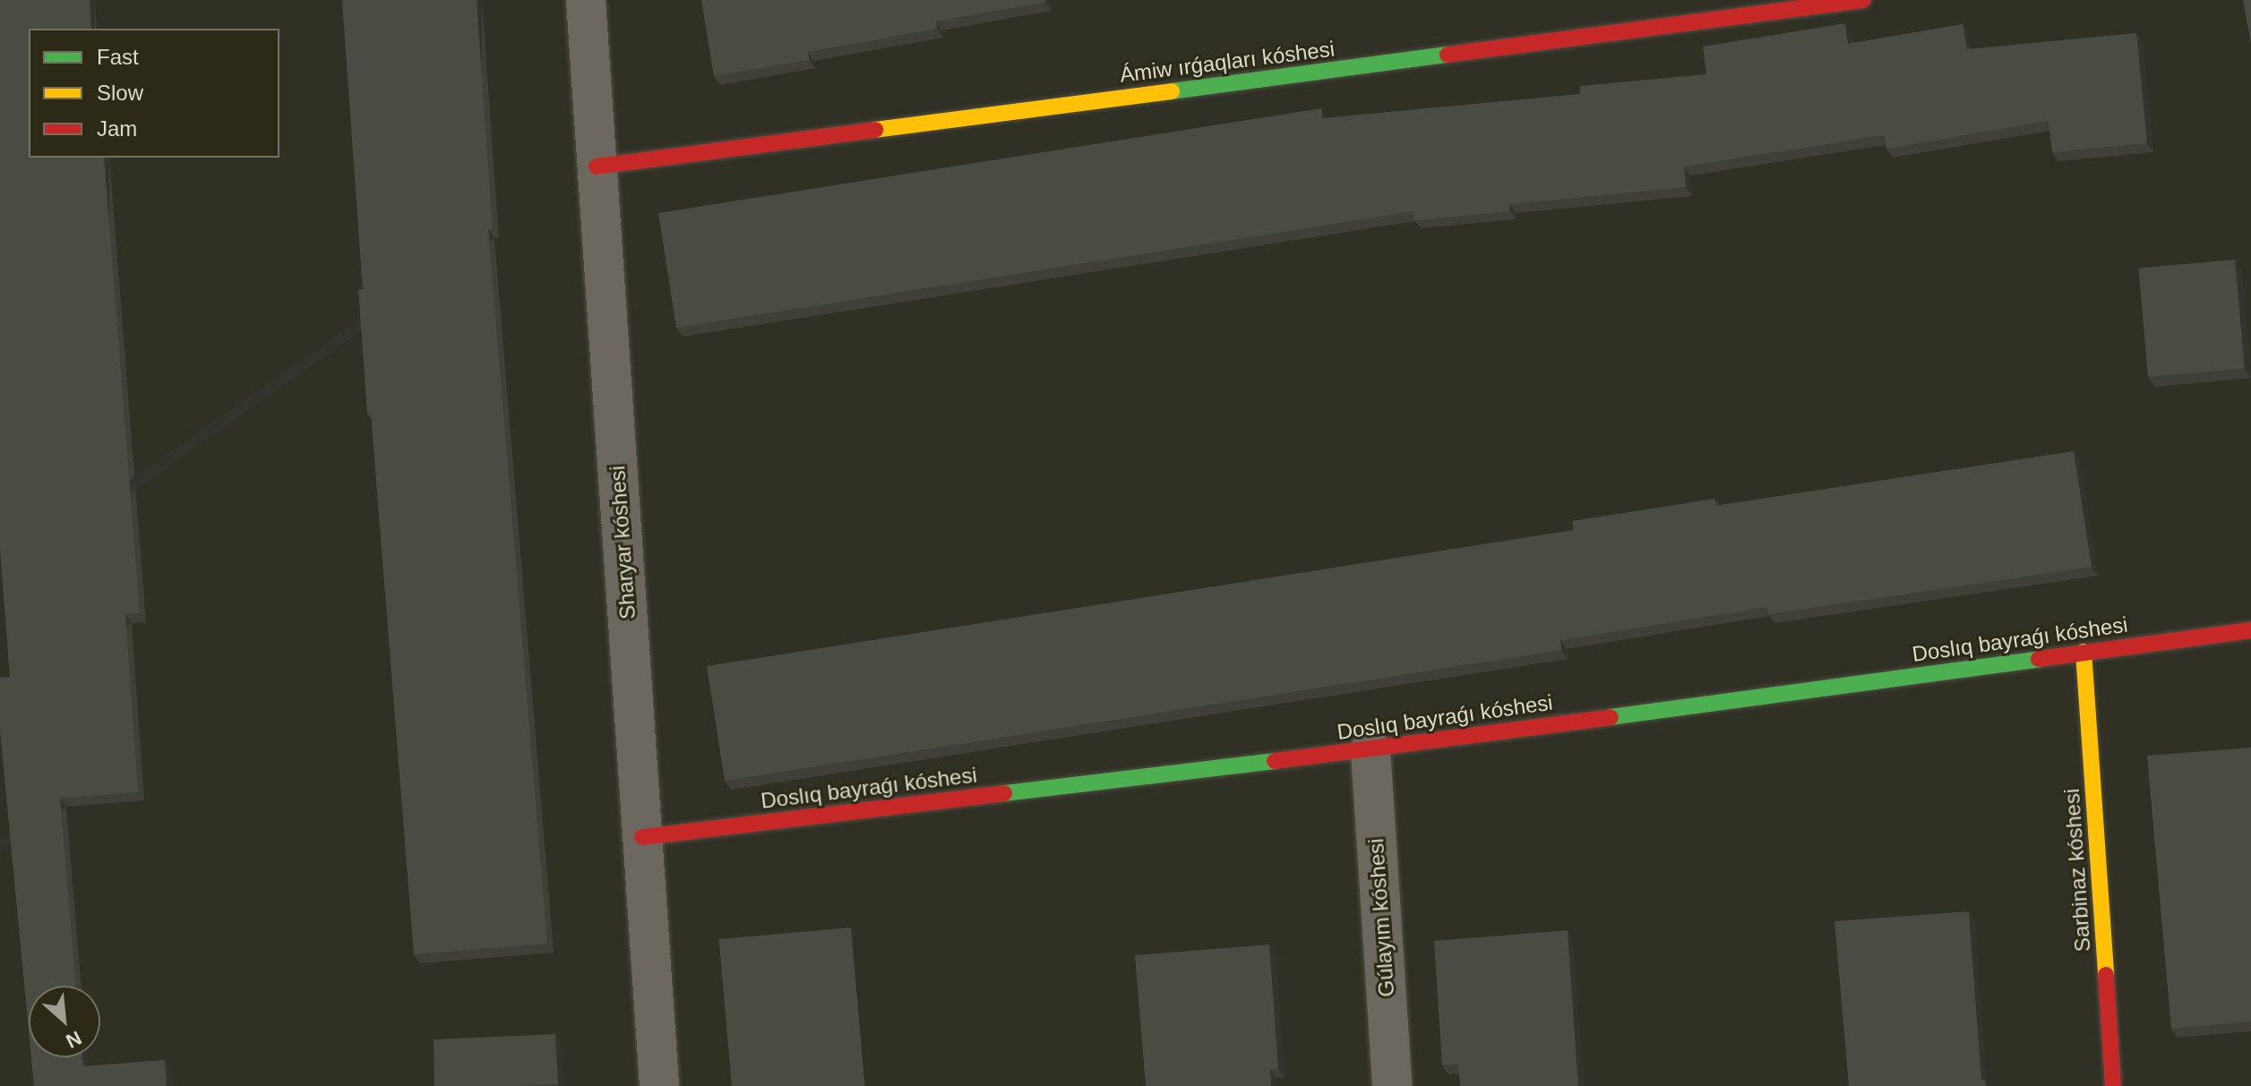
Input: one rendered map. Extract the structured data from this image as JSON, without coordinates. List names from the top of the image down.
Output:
{
  "streets": {
    "street": [
      "Ámiw ırǵaqları kóshesi",
      "Sharyar kóshesi",
      "Doslıq bayraǵı kóshesi",
      "Sarbinaz kóshesi",
      "Gúlayım kóshesi"
    ]
  },
  "crossings": [
    ["Ámiw ırǵaqları kóshesi", "Sharyar kóshesi"],
    ["Sharyar kóshesi", "Doslıq bayraǵı kóshesi"],
    ["Doslıq bayraǵı kóshesi", "Sarbinaz kóshesi"],
    ["Doslıq bayraǵı kóshesi", "Gúlayım kóshesi"]
  ],
  "legend": ["Fast", "Slow", "Jam"],
  "north": "bottom right"
}
